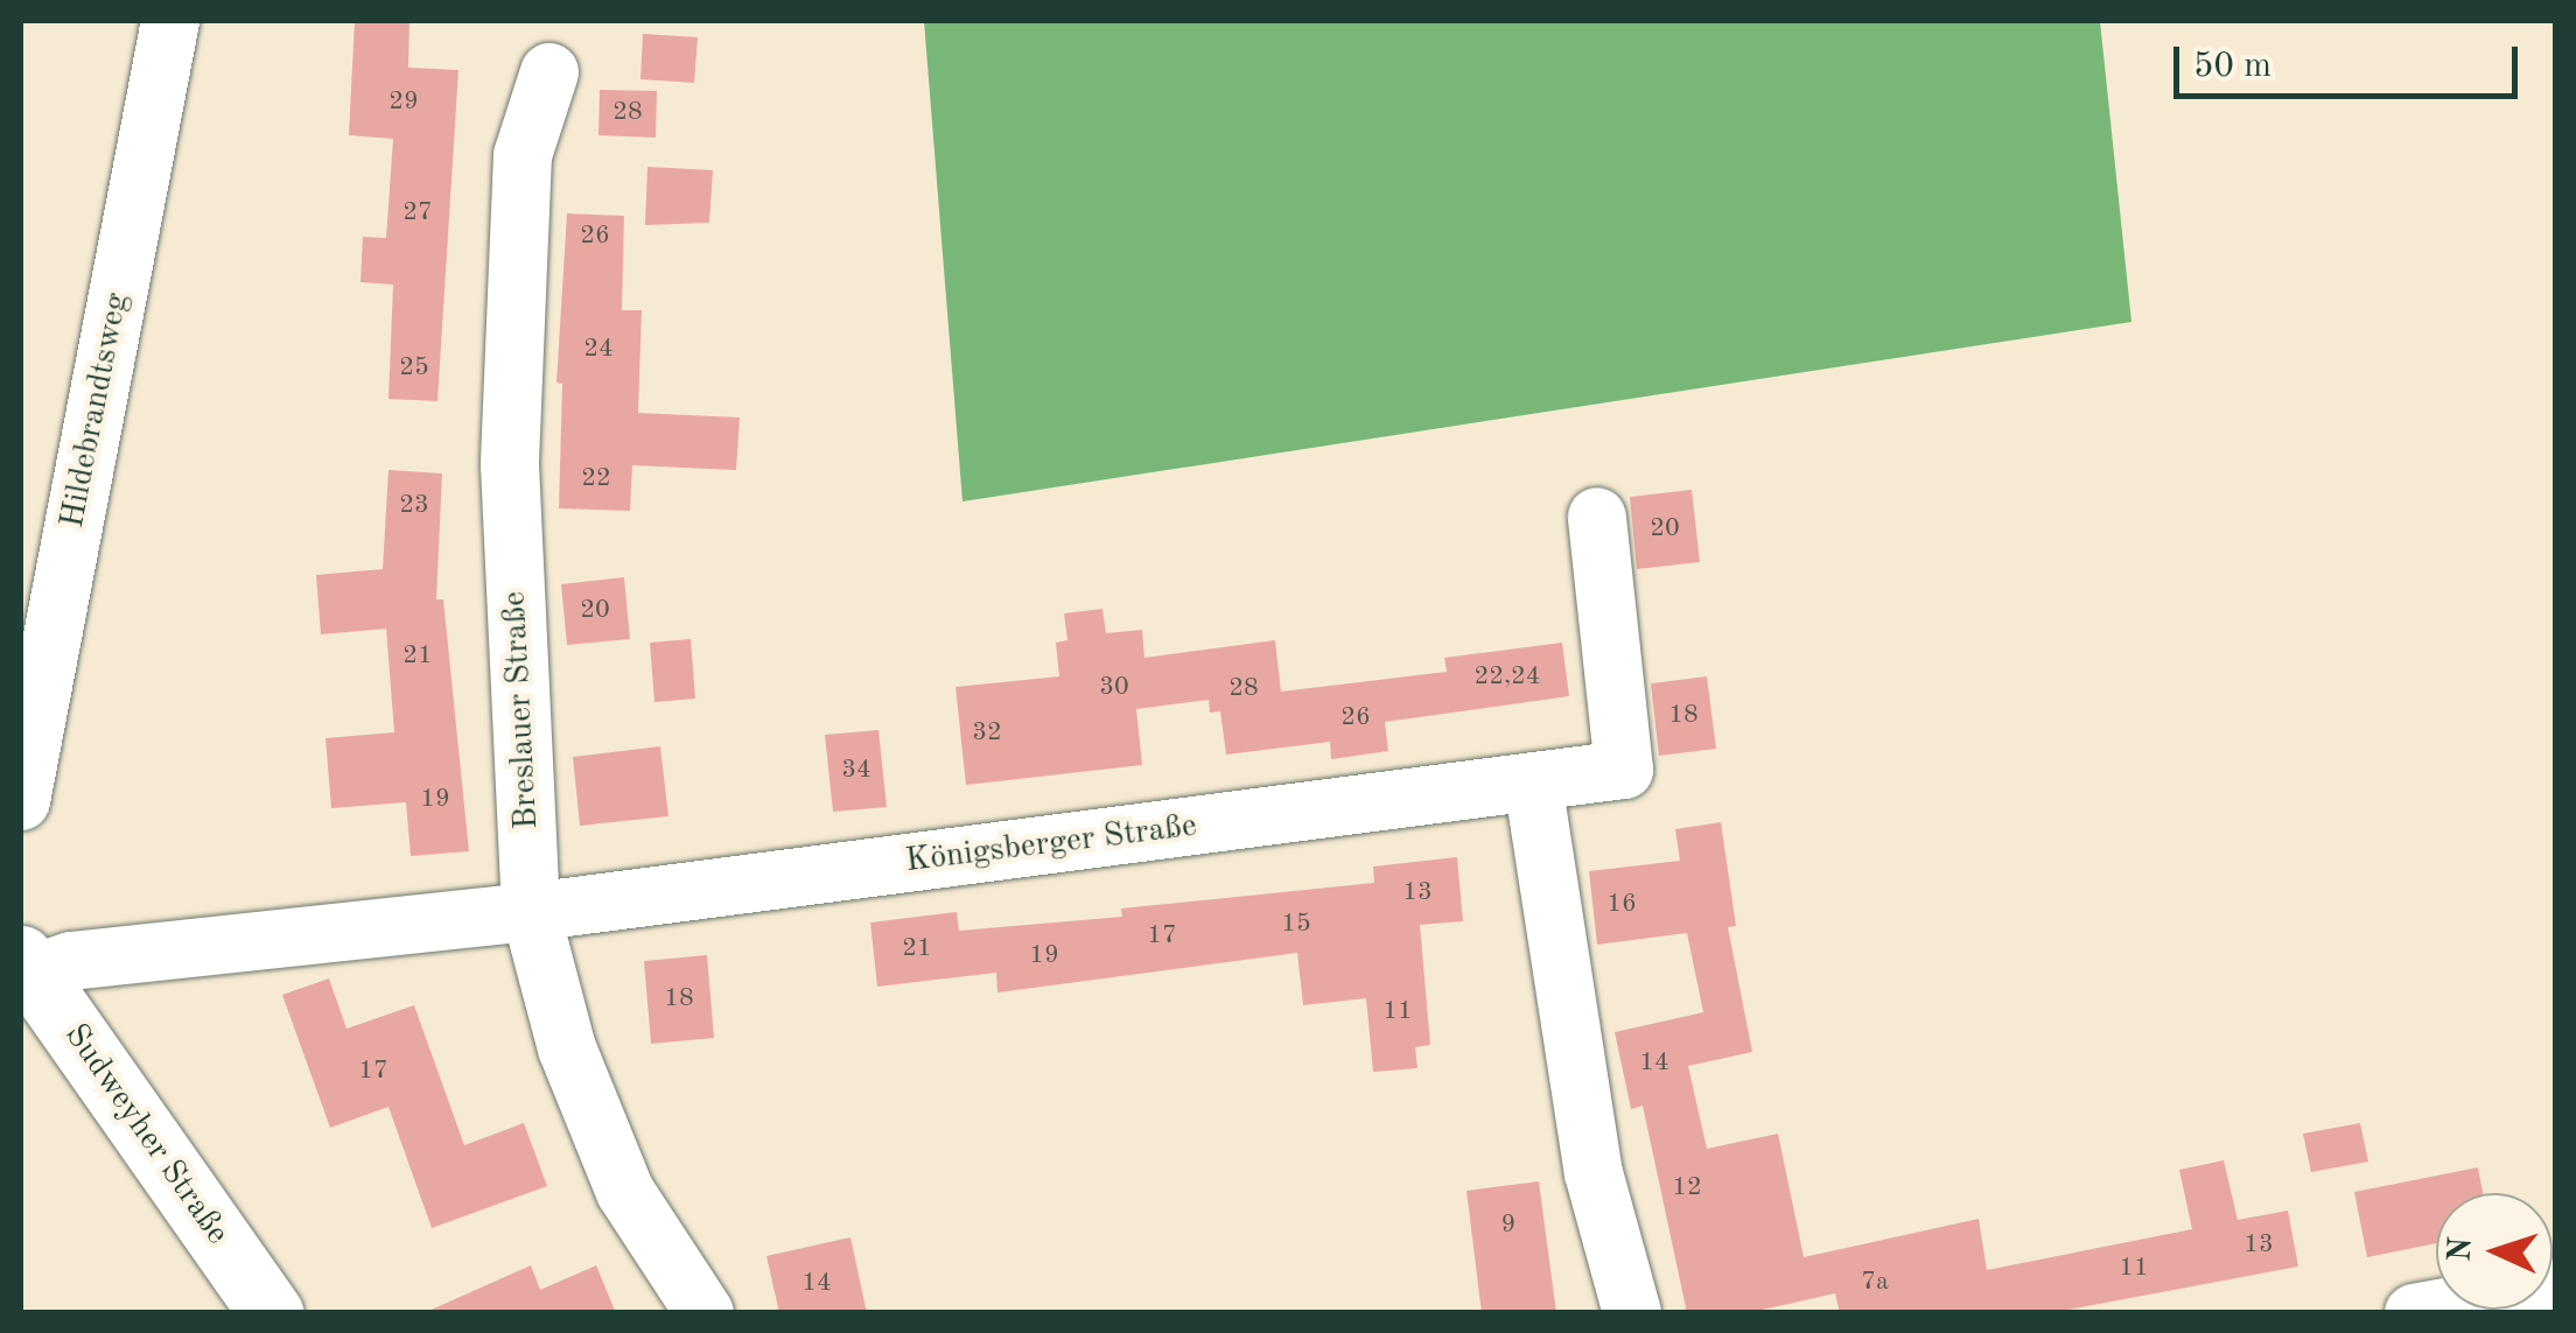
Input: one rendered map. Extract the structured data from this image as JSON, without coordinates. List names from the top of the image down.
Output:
{
  "streets": {
    "main road": ["Sudweyher Straße"],
    "street": ["Hildebrandtsweg", "Breslauer Straße", "Königsberger Straße"]
  },
  "crossings": [
    ["Breslauer Straße", "Königsberger Straße"],
    ["Königsberger Straße", "Sudweyher Straße"]
  ],
  "house_numbers": [
    "29",
    "28",
    "27",
    "26",
    "24",
    "25",
    "22",
    "23",
    "20",
    "20",
    "21",
    "22,24",
    "30",
    "28",
    "18",
    "26",
    "32",
    "34",
    "19",
    "13",
    "16",
    "15",
    "17",
    "21",
    "19",
    "18",
    "11",
    "14",
    "17",
    "12",
    "9",
    "13",
    "11",
    "7a",
    "14"
  ],
  "scale_bar": "50 m",
  "north": "left"
}
